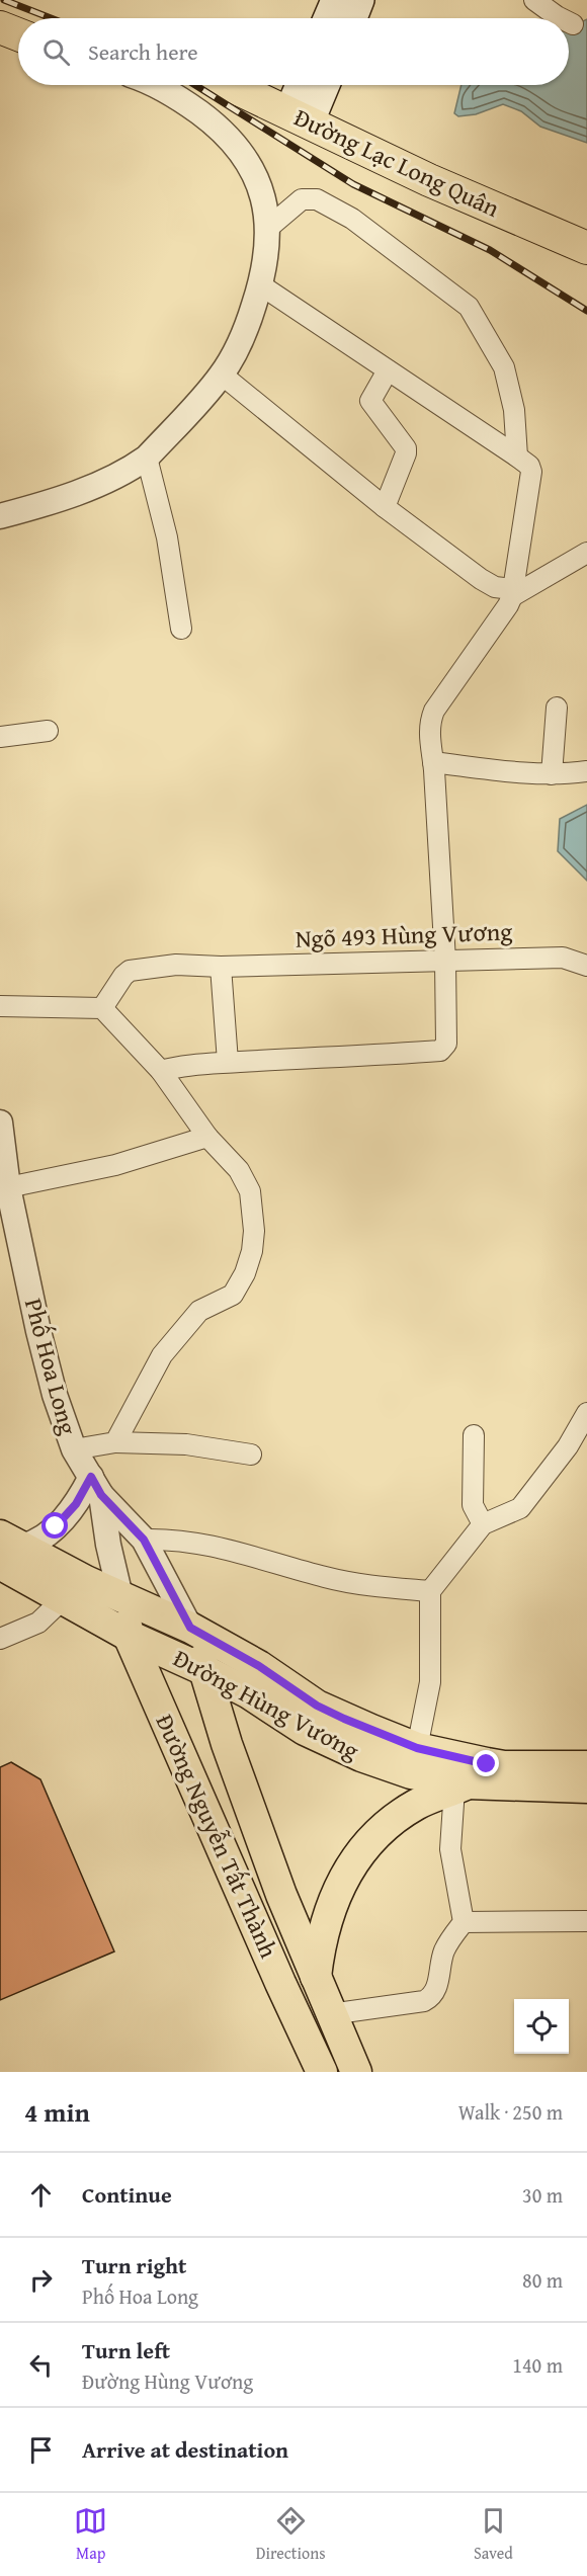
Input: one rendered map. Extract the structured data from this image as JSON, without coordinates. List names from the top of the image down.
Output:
{
  "streets": {
    "highway": ["Đường Lạc Long Quân"],
    "main road": ["Đường Hùng Vương", "Đường Nguyễn Tất Thành"],
    "street": ["Ngõ 493 Hùng Vương", "Phố Hoa Long"]
  },
  "crossings": [
    ["Phố Hoa Long", "Đường Hùng Vương"],
    ["Phố Hoa Long", "Đường Nguyễn Tất Thành"],
    ["Đường Hùng Vương", "Đường Nguyễn Tất Thành"]
  ],
  "page": {
    "search": "Search here",
    "heading": ["4 min", "Walk · 250 m"],
    "list": [
      ["Continue", "30 m"],
      ["Turn right", "Phố Hoa Long", "80 m"],
      ["Turn left", "Đường Hùng Vương", "140 m"],
      "Arrive at destination"
    ],
    "nav": ["Map", "Directions", "Saved"]
  }
}
